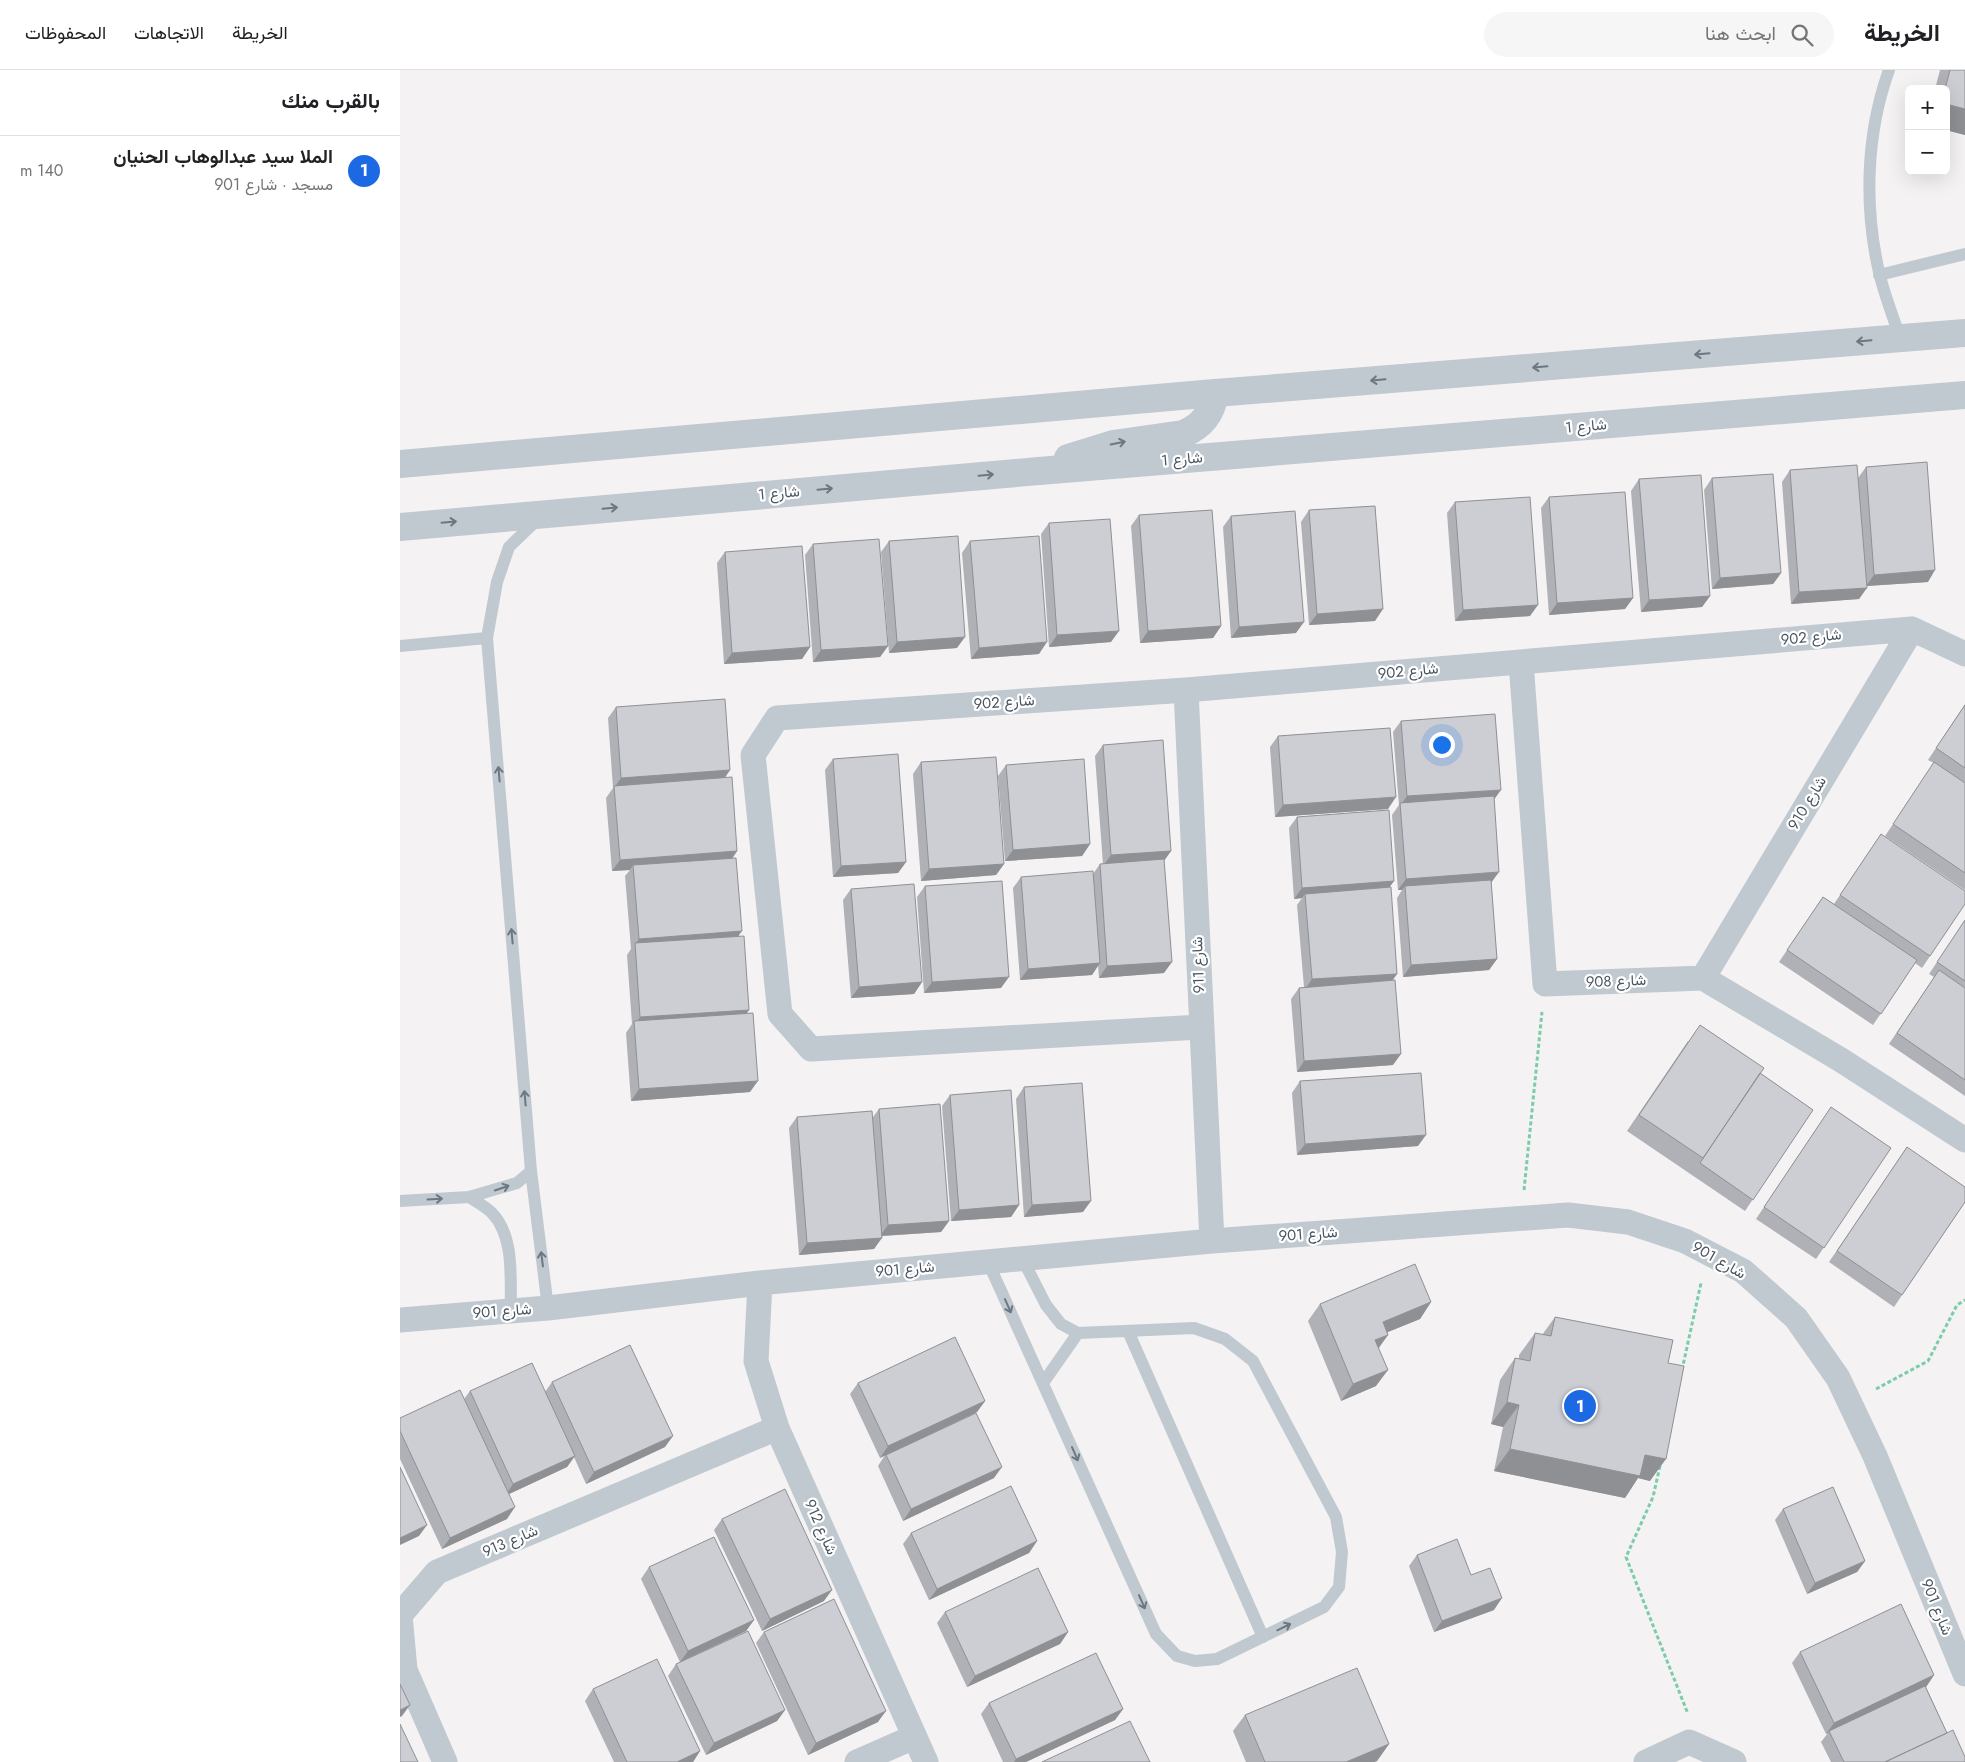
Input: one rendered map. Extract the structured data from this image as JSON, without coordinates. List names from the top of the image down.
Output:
{
  "streets": {
    "street": [
      "شارع 1",
      "شارع 902",
      "شارع 910",
      "شارع 911",
      "شارع 908",
      "شارع 901",
      "شارع 912",
      "شارع 913"
    ]
  },
  "crossings": [
    ["شارع 902", "شارع 910"],
    ["شارع 902", "شارع 911"],
    ["شارع 910", "شارع 908"],
    ["شارع 911", "شارع 901"],
    ["شارع 901", "شارع 912"],
    ["شارع 912", "شارع 913"]
  ],
  "page": {
    "header": "الخريطة",
    "search": "ابحث هنا",
    "nav": ["الخريطة", "الاتجاهات", "المحفوظات"],
    "heading": "بالقرب منك",
    "map_buttons": ["+", "−"],
    "list": [
      {
        "mark": "1",
        "name": "الملا سيد عبدالوهاب الحنيان",
        "note": "مسجد · شارع 901",
        "value": "140 m"
      }
    ],
    "pins": "1"
  }
}
